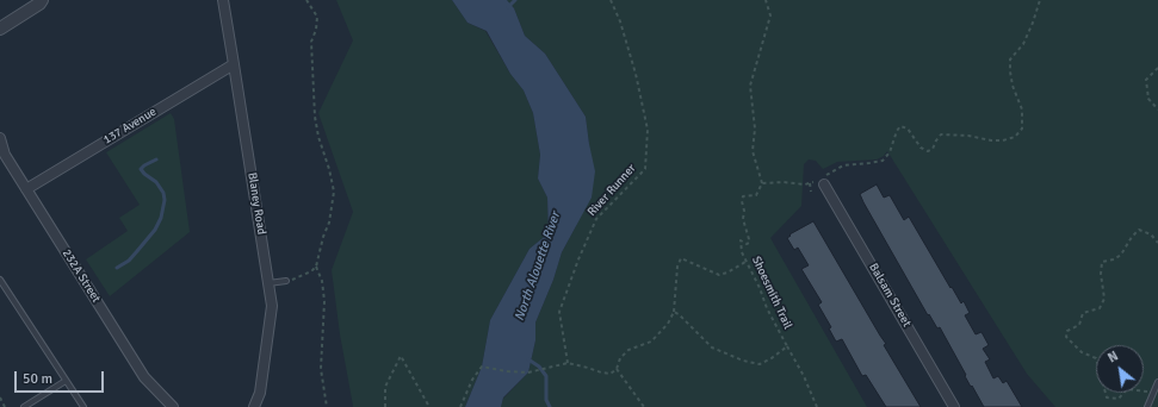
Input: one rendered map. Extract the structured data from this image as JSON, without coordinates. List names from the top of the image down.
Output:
{
  "streets": {
    "street": [
      "137 Avenue",
      "Blaney Road",
      "232A Street",
      "Balsam Street"
    ],
    "path": ["River Runner", "Shoesmith Trail"]
  },
  "crossings": [
    ["137 Avenue", "Blaney Road"],
    ["137 Avenue", "232A Street"]
  ],
  "water": ["North Alouette River"],
  "scale_bar": "50 m",
  "north": "top left"
}
